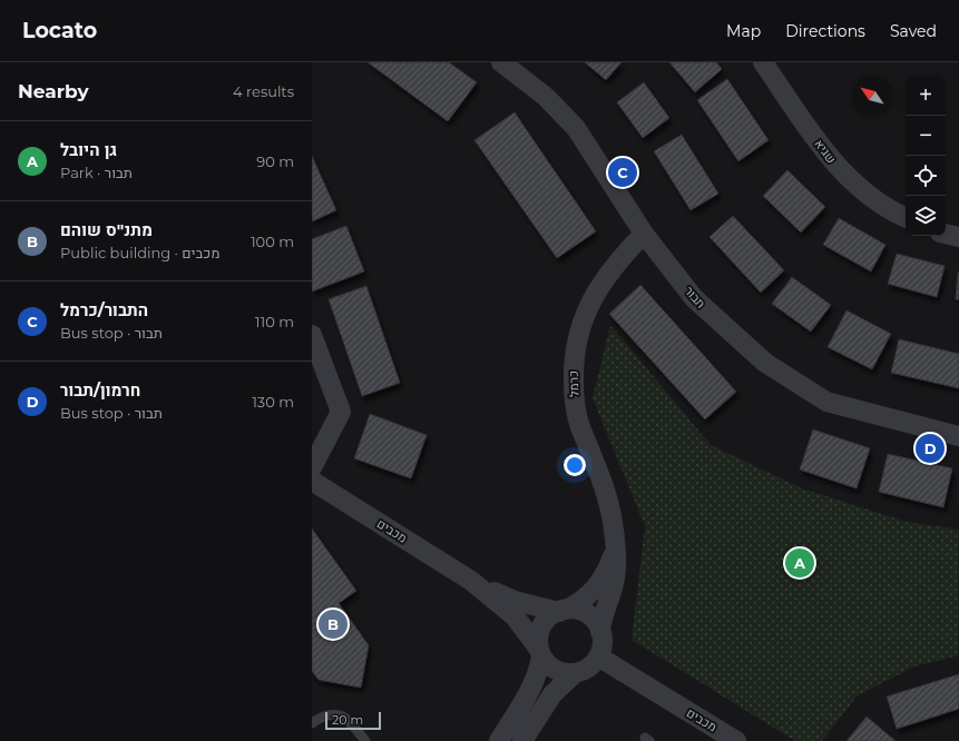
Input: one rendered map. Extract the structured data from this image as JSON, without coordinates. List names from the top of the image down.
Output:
{
  "streets": {
    "street": [
      "שגיא",
      "תבור",
      "כרמל",
      "מכבים"
    ]
  },
  "crossings": [
    ["תבור", "כרמל"],
    ["כרמל", "מכבים"]
  ],
  "scale_bar": "20 m",
  "north": "top left",
  "page": {
    "header": "Locato",
    "nav": ["Map", "Directions", "Saved"],
    "heading": ["Nearby", "4 results"],
    "map_buttons": ["+", "−"],
    "list": [
      {
        "mark": "A",
        "name": "גן היובל",
        "note": "Park · תבור",
        "value": "90 m"
      },
      {
        "mark": "B",
        "name": "מתנ\"ס שוהם",
        "note": "Public building · מכבים",
        "value": "100 m"
      },
      {
        "mark": "C",
        "name": "התבור/כרמל",
        "note": "Bus stop · תבור",
        "value": "110 m"
      },
      {
        "mark": "D",
        "name": "חרמון/תבור",
        "note": "Bus stop · תבור",
        "value": "130 m"
      }
    ],
    "pins": [
      "C",
      "D",
      "A",
      "B"
    ],
    "scale": "20 m"
  }
}
